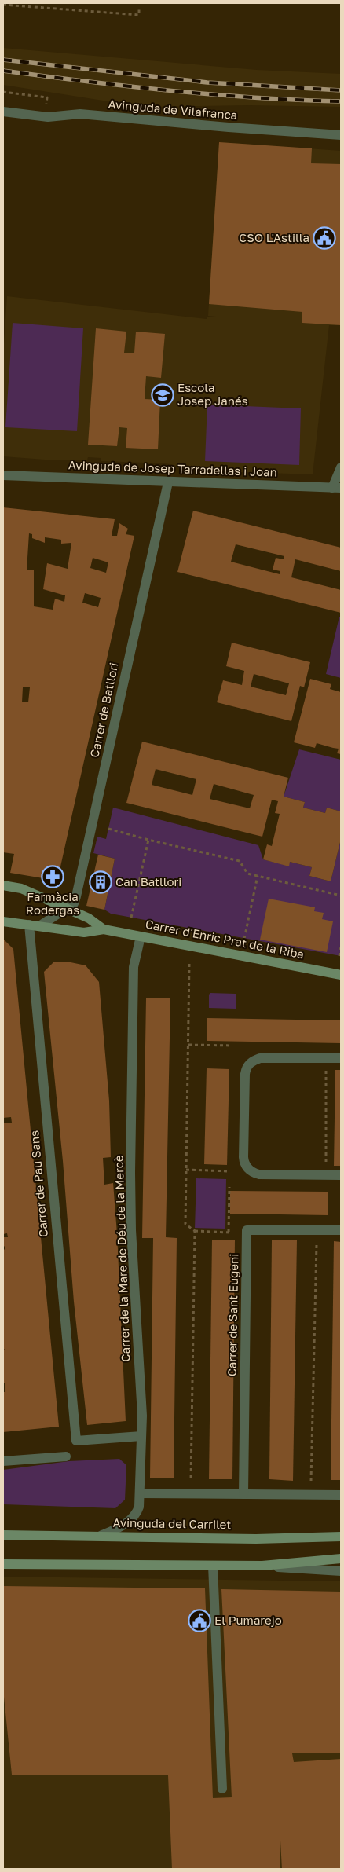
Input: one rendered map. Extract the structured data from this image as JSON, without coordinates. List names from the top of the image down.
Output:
{
  "streets": {
    "main road": ["Carrer d'Enric Prat de la Riba", "Avinguda del Carrilet"],
    "street": [
      "Avinguda de Vilafranca",
      "Avinguda de Josep Tarradellas i Joan",
      "Carrer de Batllori",
      "Carrer de Pau Sans",
      "Carrer de la Mare de Déu de la Mercè",
      "Carrer de Sant Eugeni"
    ]
  },
  "crossings": [
    ["Avinguda de Josep Tarradellas i Joan", "Carrer de Batllori"],
    ["Carrer de Batllori", "Carrer d'Enric Prat de la Riba"],
    ["Carrer de Batllori", "Carrer de Pau Sans"],
    ["Carrer d'Enric Prat de la Riba", "Carrer de Pau Sans"],
    ["Carrer d'Enric Prat de la Riba", "Carrer de la Mare de Déu de la Mercè"],
    ["Carrer de Pau Sans", "Carrer de la Mare de Déu de la Mercè"],
    ["Carrer de la Mare de Déu de la Mercè", "Avinguda del Carrilet"]
  ],
  "places": {
    "public building": ["CSO L'Astilla", "El Pumarejo"],
    "school or university": ["Escola Josep Janés"],
    "pharmacy": ["Farmàcia Rodergas"],
    "building": ["Can Batllori"]
  }
}
